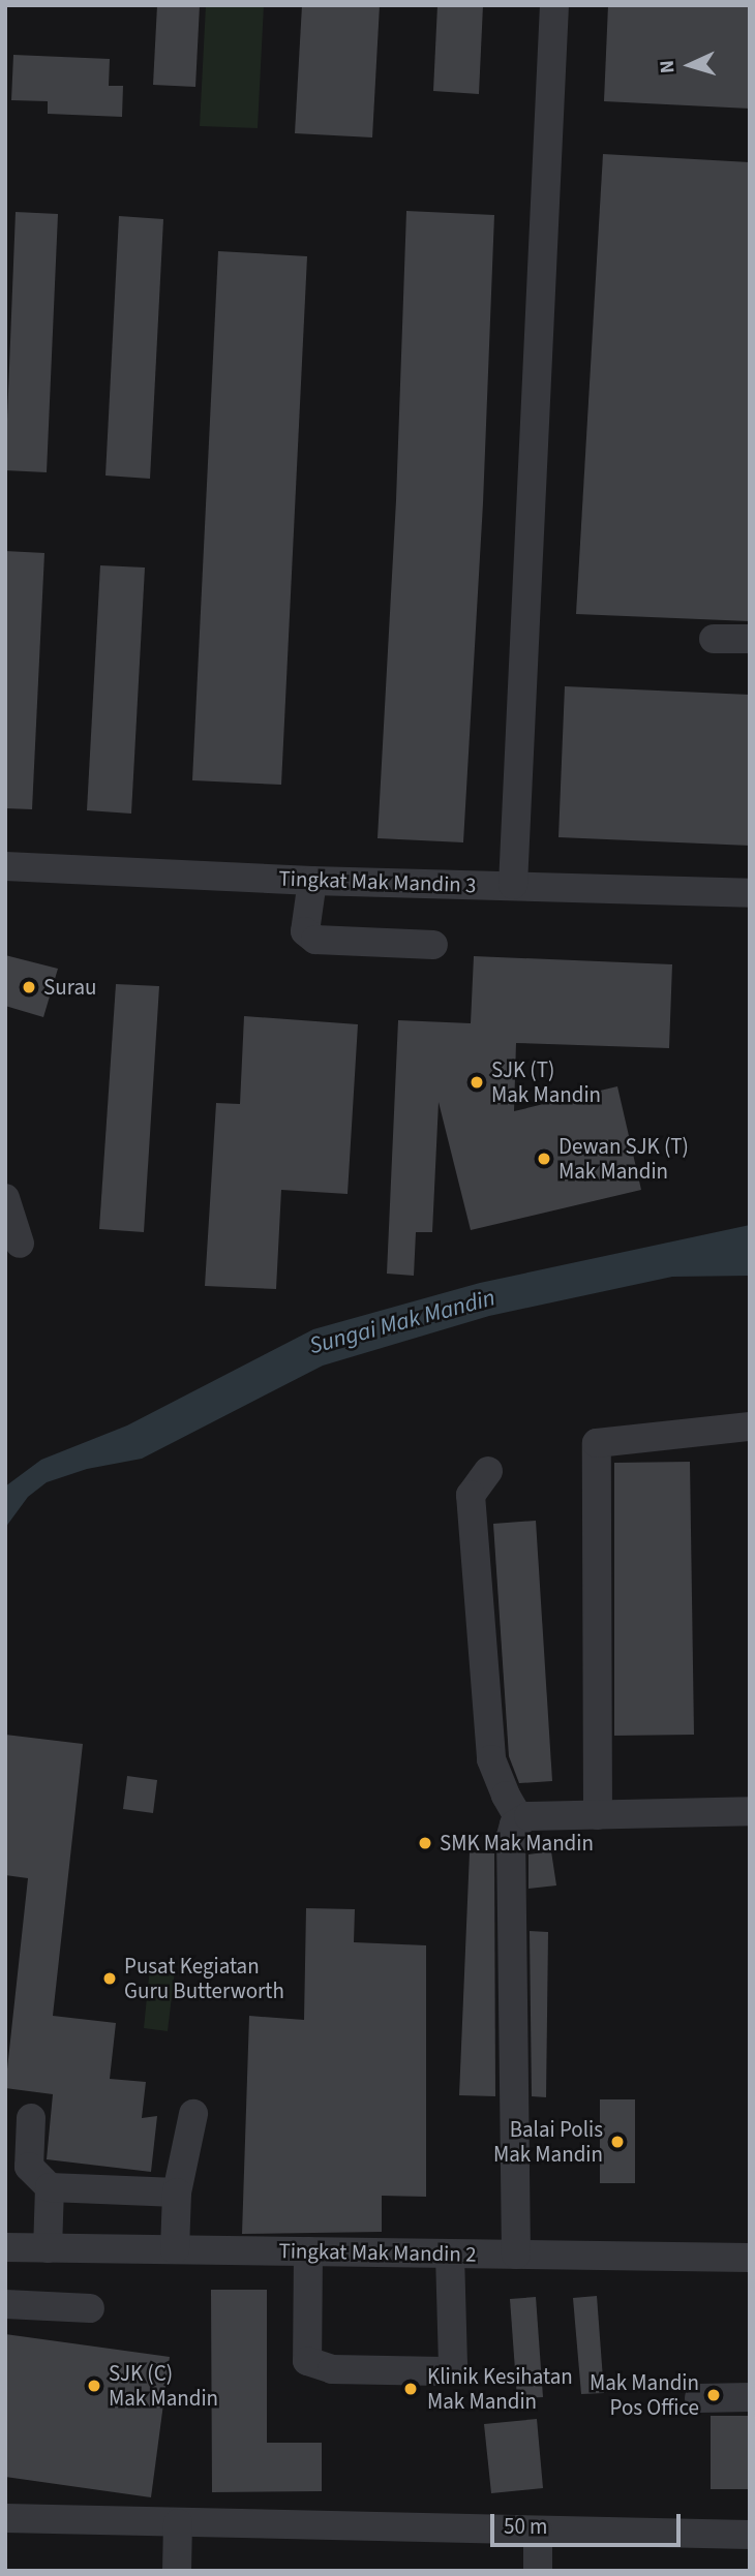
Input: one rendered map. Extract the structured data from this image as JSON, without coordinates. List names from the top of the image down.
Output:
{
  "streets": {
    "street": ["Tingkat Mak Mandin 3", "Tingkat Mak Mandin 2"]
  },
  "water": ["Sungai Mak Mandin"],
  "places": [
    "Surau",
    "SJK (T) Mak Mandin",
    "Dewan SJK (T) Mak Mandin",
    "SMK Mak Mandin",
    "Pusat Kegiatan Guru Butterworth",
    "Balai Polis Mak Mandin",
    "SJK (C) Mak Mandin",
    "Klinik Kesihatan Mak Mandin",
    "Mak Mandin Pos Office"
  ],
  "scale_bar": "50 m",
  "north": "left"
}
